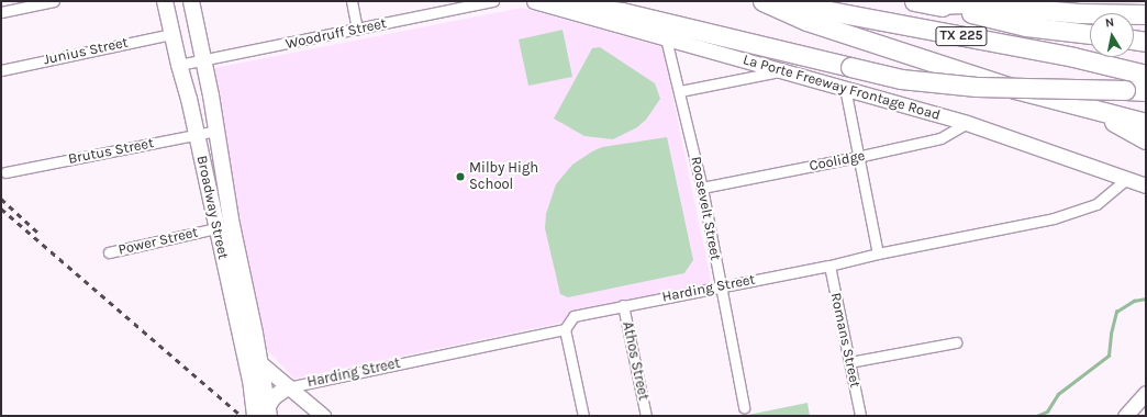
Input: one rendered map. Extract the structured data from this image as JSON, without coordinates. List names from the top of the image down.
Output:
{
  "streets": {
    "highway": ["TX 225"],
    "main road": ["La Porte Freeway Frontage Road", "Broadway Street"],
    "street": [
      "Woodruff Street",
      "Junius Street",
      "Brutus Street",
      "Coolidge",
      "Roosevelt Street",
      "Power Street",
      "Harding Street",
      "Romans Street",
      "Athos Street"
    ]
  },
  "crossings": [
    ["Woodruff Street", "Broadway Street"],
    ["Junius Street", "Broadway Street"],
    ["La Porte Freeway Frontage Road", "Coolidge"],
    ["La Porte Freeway Frontage Road", "Roosevelt Street"],
    ["La Porte Freeway Frontage Road", "Harding Street"],
    ["Brutus Street", "Broadway Street"],
    ["Coolidge", "Roosevelt Street"],
    ["Broadway Street", "Power Street"],
    ["Roosevelt Street", "Harding Street"],
    ["Harding Street", "Romans Street"],
    ["Harding Street", "Athos Street"]
  ],
  "places": ["Milby High School"],
  "north": "top"
}
